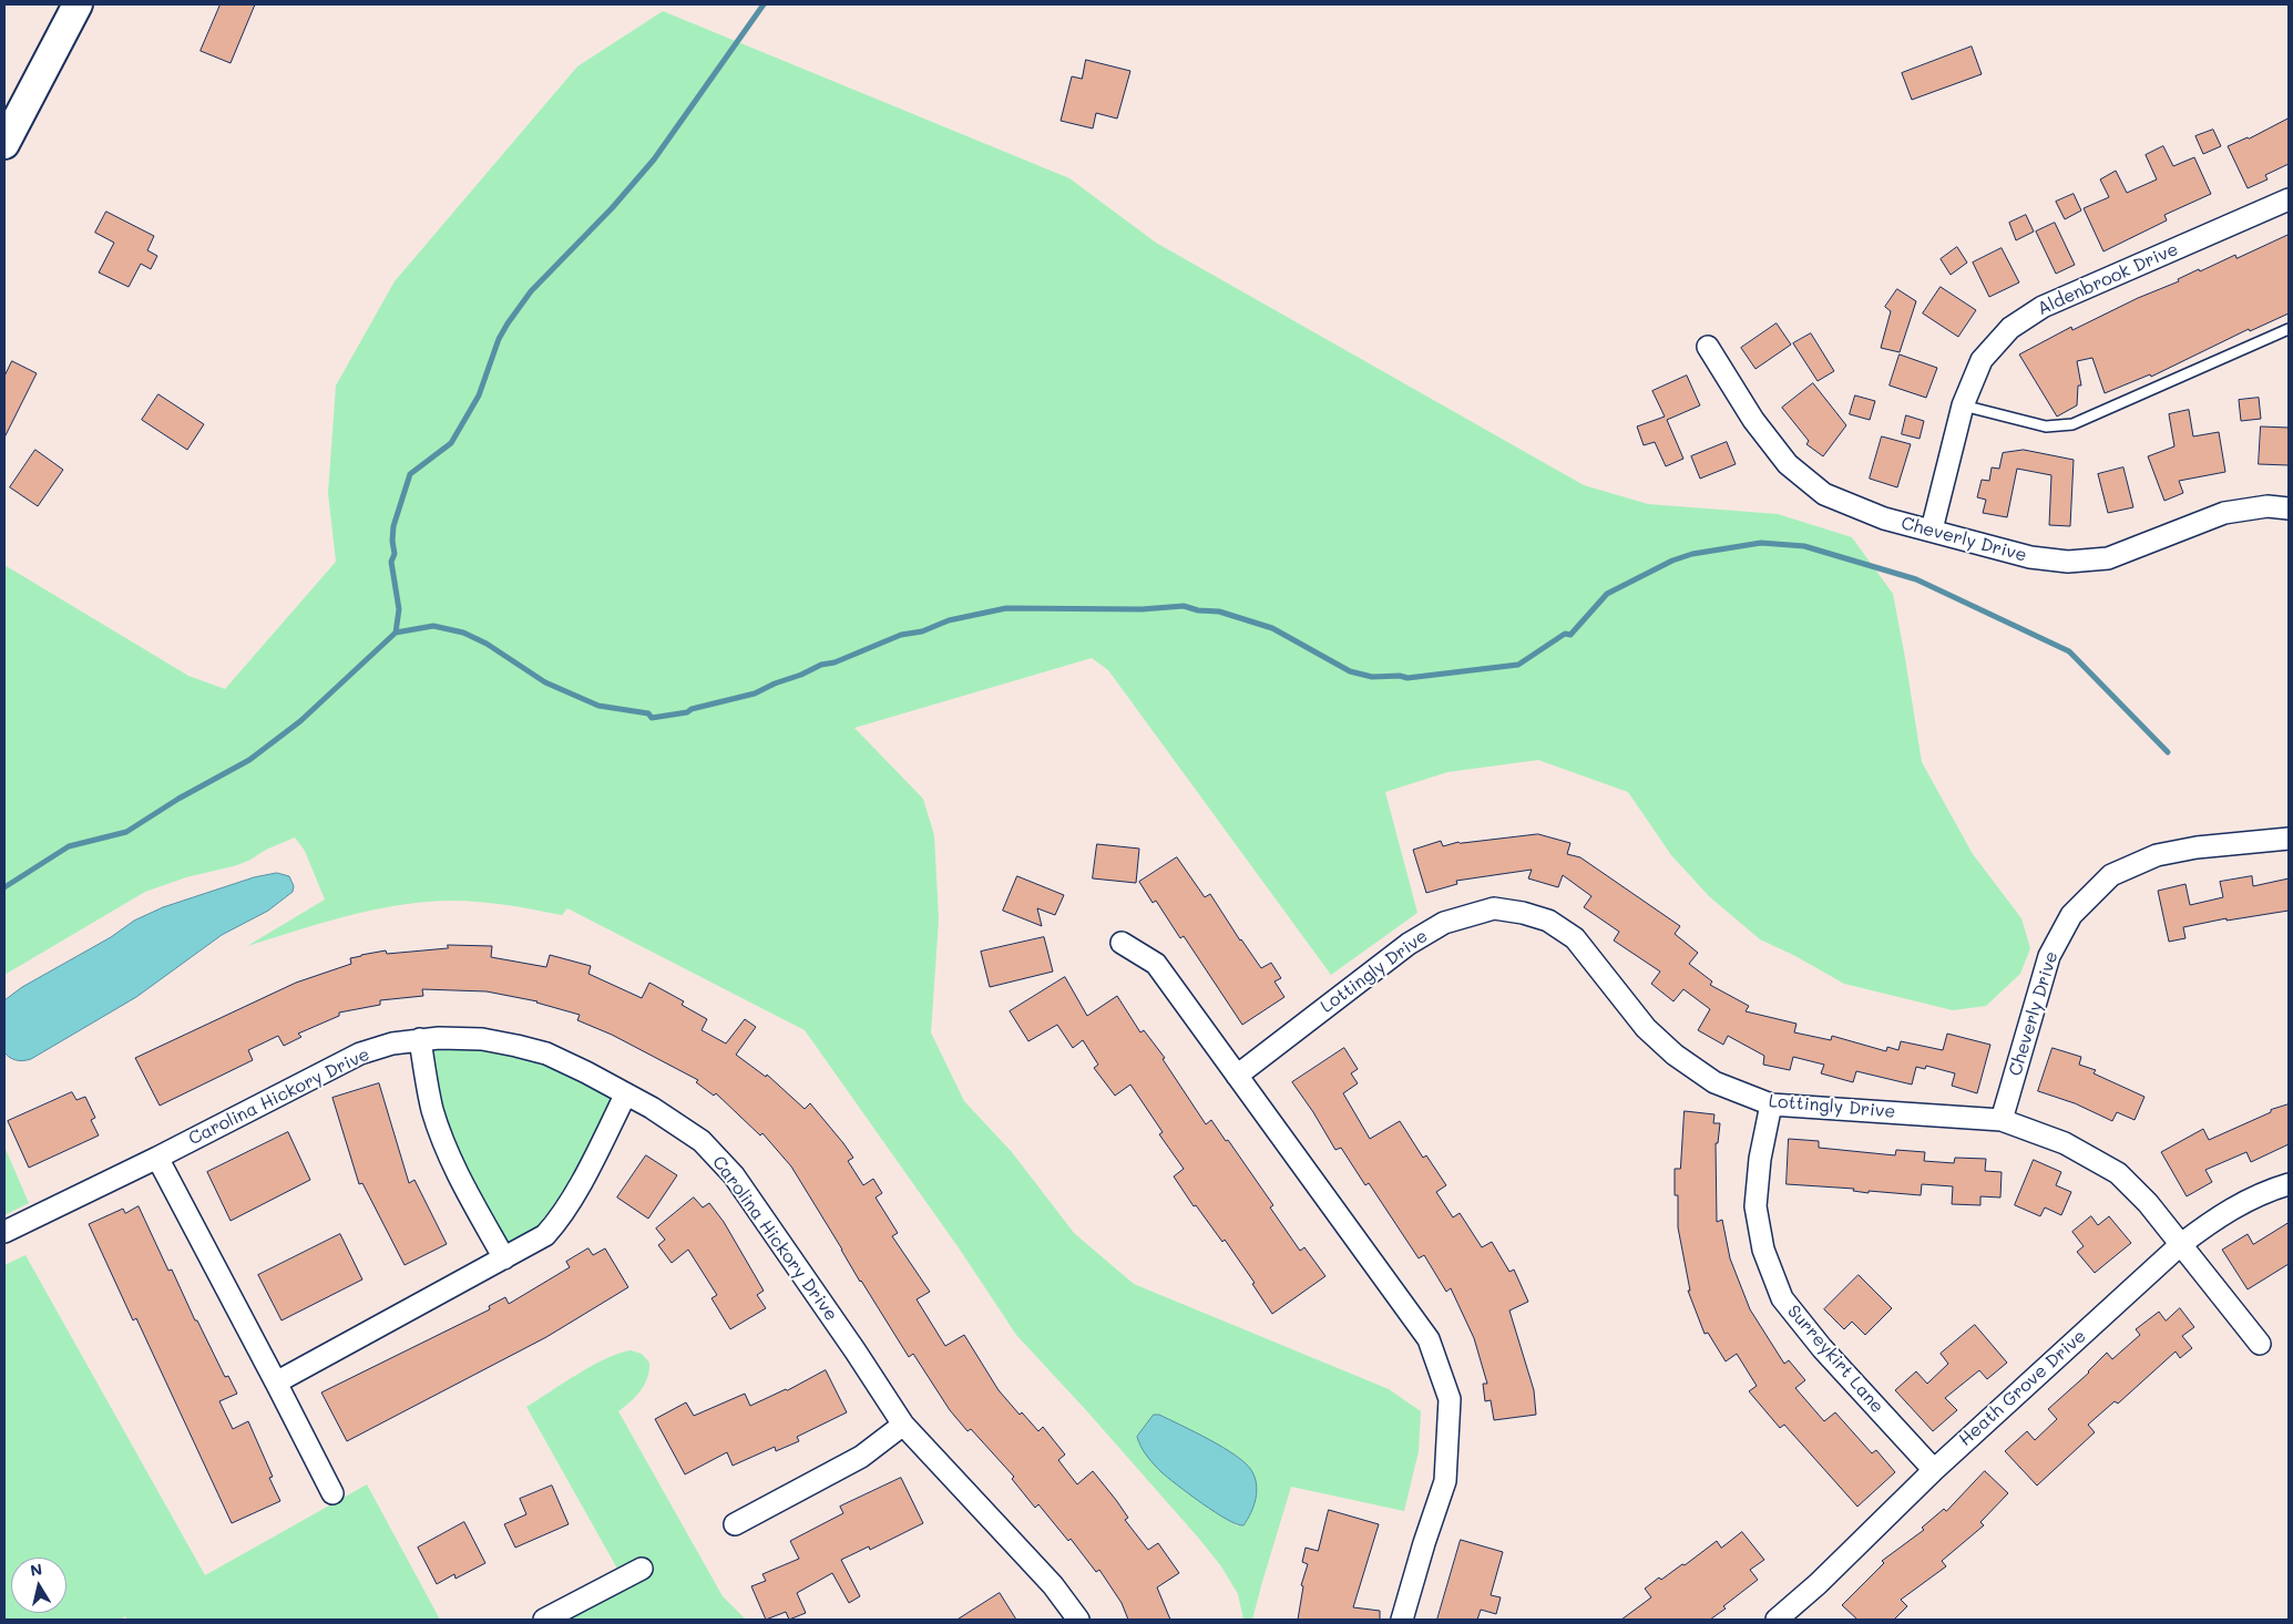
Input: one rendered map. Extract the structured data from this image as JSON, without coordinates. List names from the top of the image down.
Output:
{
  "streets": {
    "street": [
      "Aldenbrook Drive",
      "Cheverly Drive",
      "Lottingly Drive",
      "Carolina Hickory Drive",
      "Surreykirt Lane",
      "Heath Grove Drive"
    ]
  },
  "crossings": [
    ["Aldenbrook Drive", "Cheverly Drive"],
    ["Cheverly Drive", "Lottingly Drive"],
    ["Lottingly Drive", "Surreykirt Lane"],
    ["Lottingly Drive", "Heath Grove Drive"],
    ["Surreykirt Lane", "Heath Grove Drive"]
  ],
  "north": "top"
}
